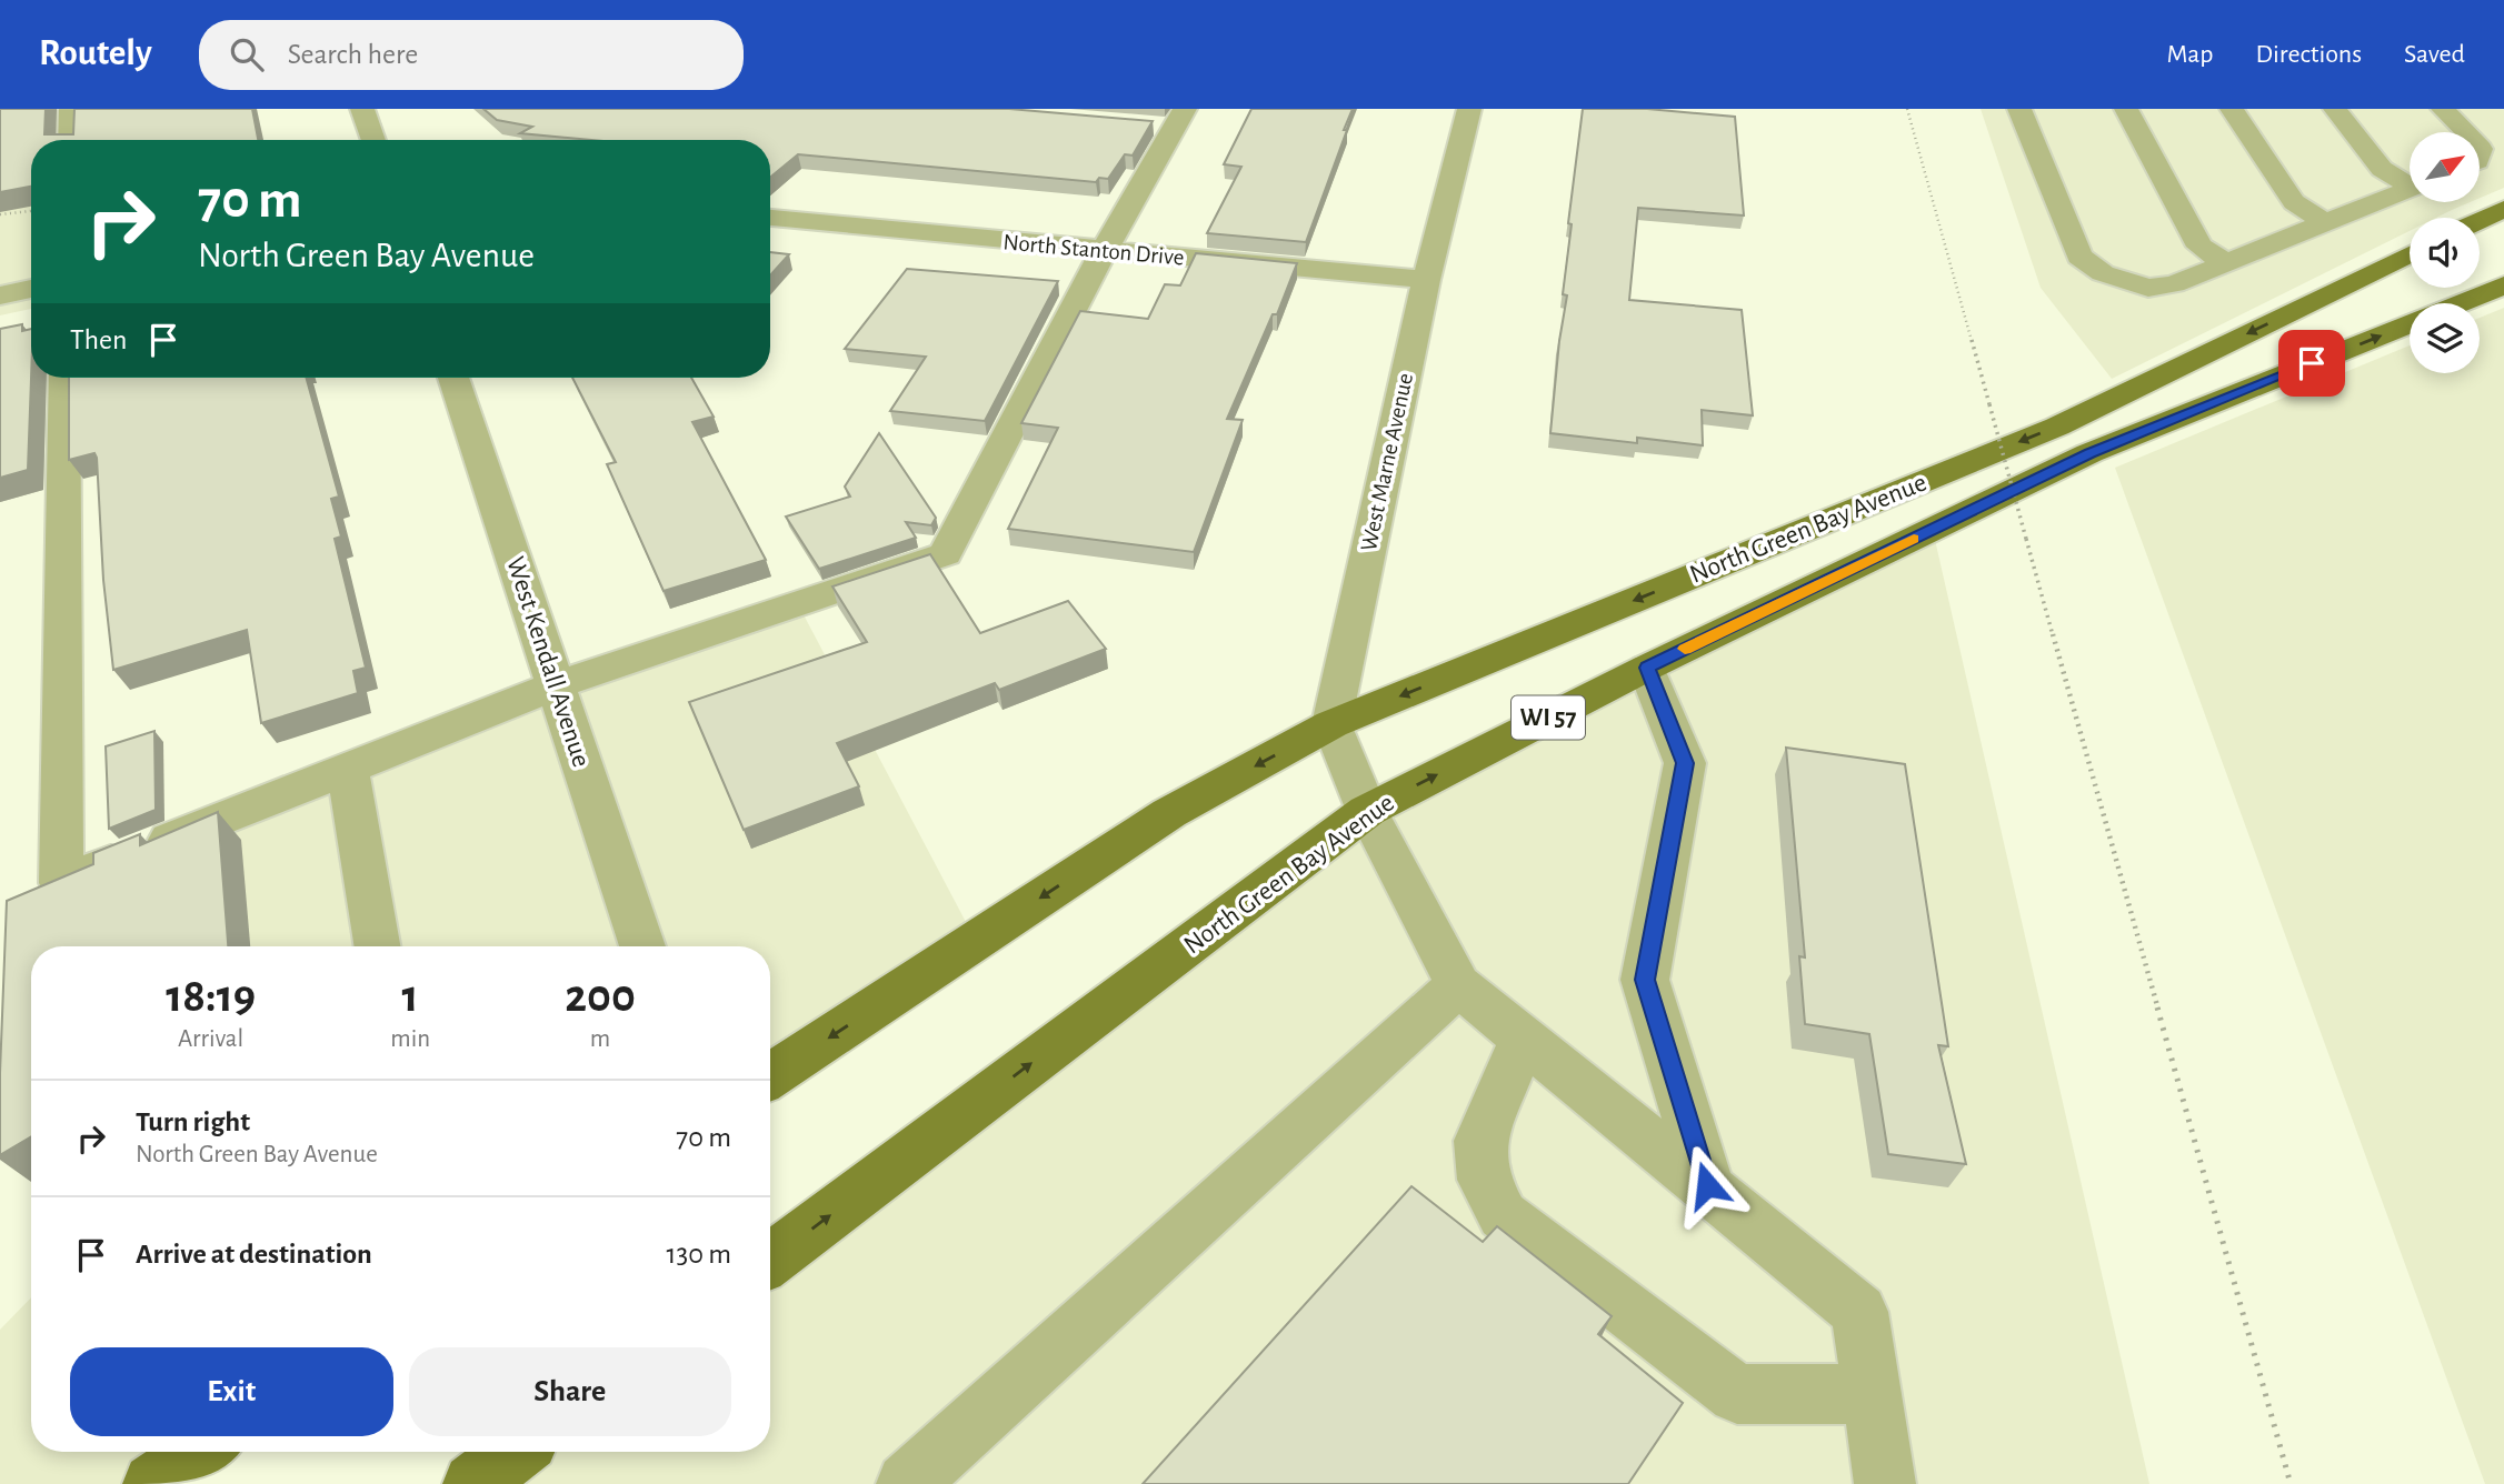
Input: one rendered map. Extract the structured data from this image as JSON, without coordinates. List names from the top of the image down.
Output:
{
  "streets": {
    "main road": ["North Green Bay Avenue", "WI 57"],
    "street": ["North Stanton Drive", "West Marne Avenue", "West Kendall Avenue"]
  },
  "crossings": [
    ["North Stanton Drive", "West Marne Avenue"],
    ["West Marne Avenue", "North Green Bay Avenue"]
  ],
  "north": "top right",
  "page": {
    "header": "Routely",
    "search": "Search here",
    "nav": ["Map", "Directions", "Saved"],
    "turn": ["70 m", "North Green Bay Avenue"],
    "then": "Then",
    "eta": [
      "18:19",
      "Arrival",
      "1",
      "min",
      "200",
      "m"
    ],
    "list": [
      {
        "name": "Turn right",
        "note": "North Green Bay Avenue",
        "value": "70 m"
      },
      {
        "name": "Arrive at destination",
        "value": "130 m"
      }
    ],
    "buttons": ["Exit", "Share"]
  }
}
